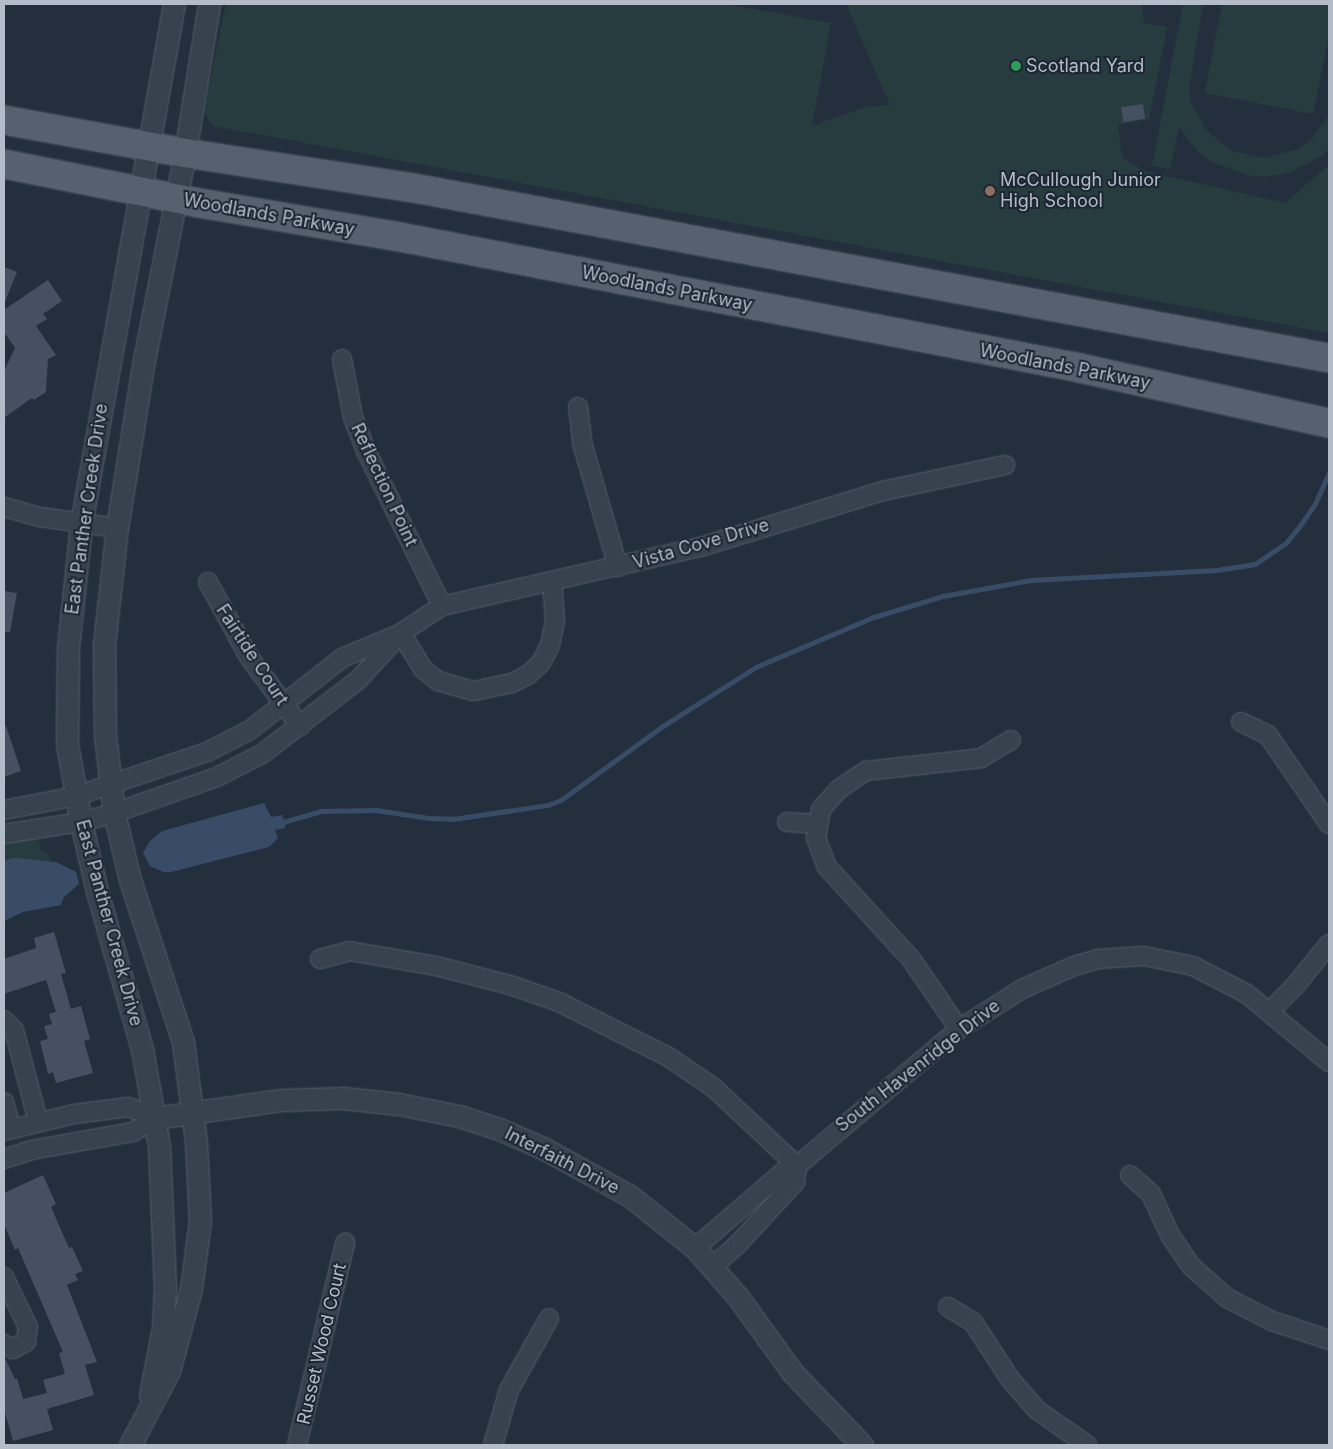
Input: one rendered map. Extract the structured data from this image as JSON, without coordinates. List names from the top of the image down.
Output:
{
  "streets": {
    "main road": ["Woodlands Parkway"],
    "street": [
      "Reflection Point",
      "East Panther Creek Drive",
      "Vista Cove Drive",
      "Fairtide Court",
      "South Havenridge Drive",
      "Interfaith Drive",
      "Russet Wood Court"
    ]
  },
  "crossings": [
    ["Woodlands Parkway", "East Panther Creek Drive"],
    ["Reflection Point", "Vista Cove Drive"],
    ["East Panther Creek Drive", "Vista Cove Drive"],
    ["East Panther Creek Drive", "Interfaith Drive"],
    ["Vista Cove Drive", "Fairtide Court"],
    ["South Havenridge Drive", "Interfaith Drive"]
  ],
  "places": ["Scotland Yard", "McCullough Junior High School"]
}
